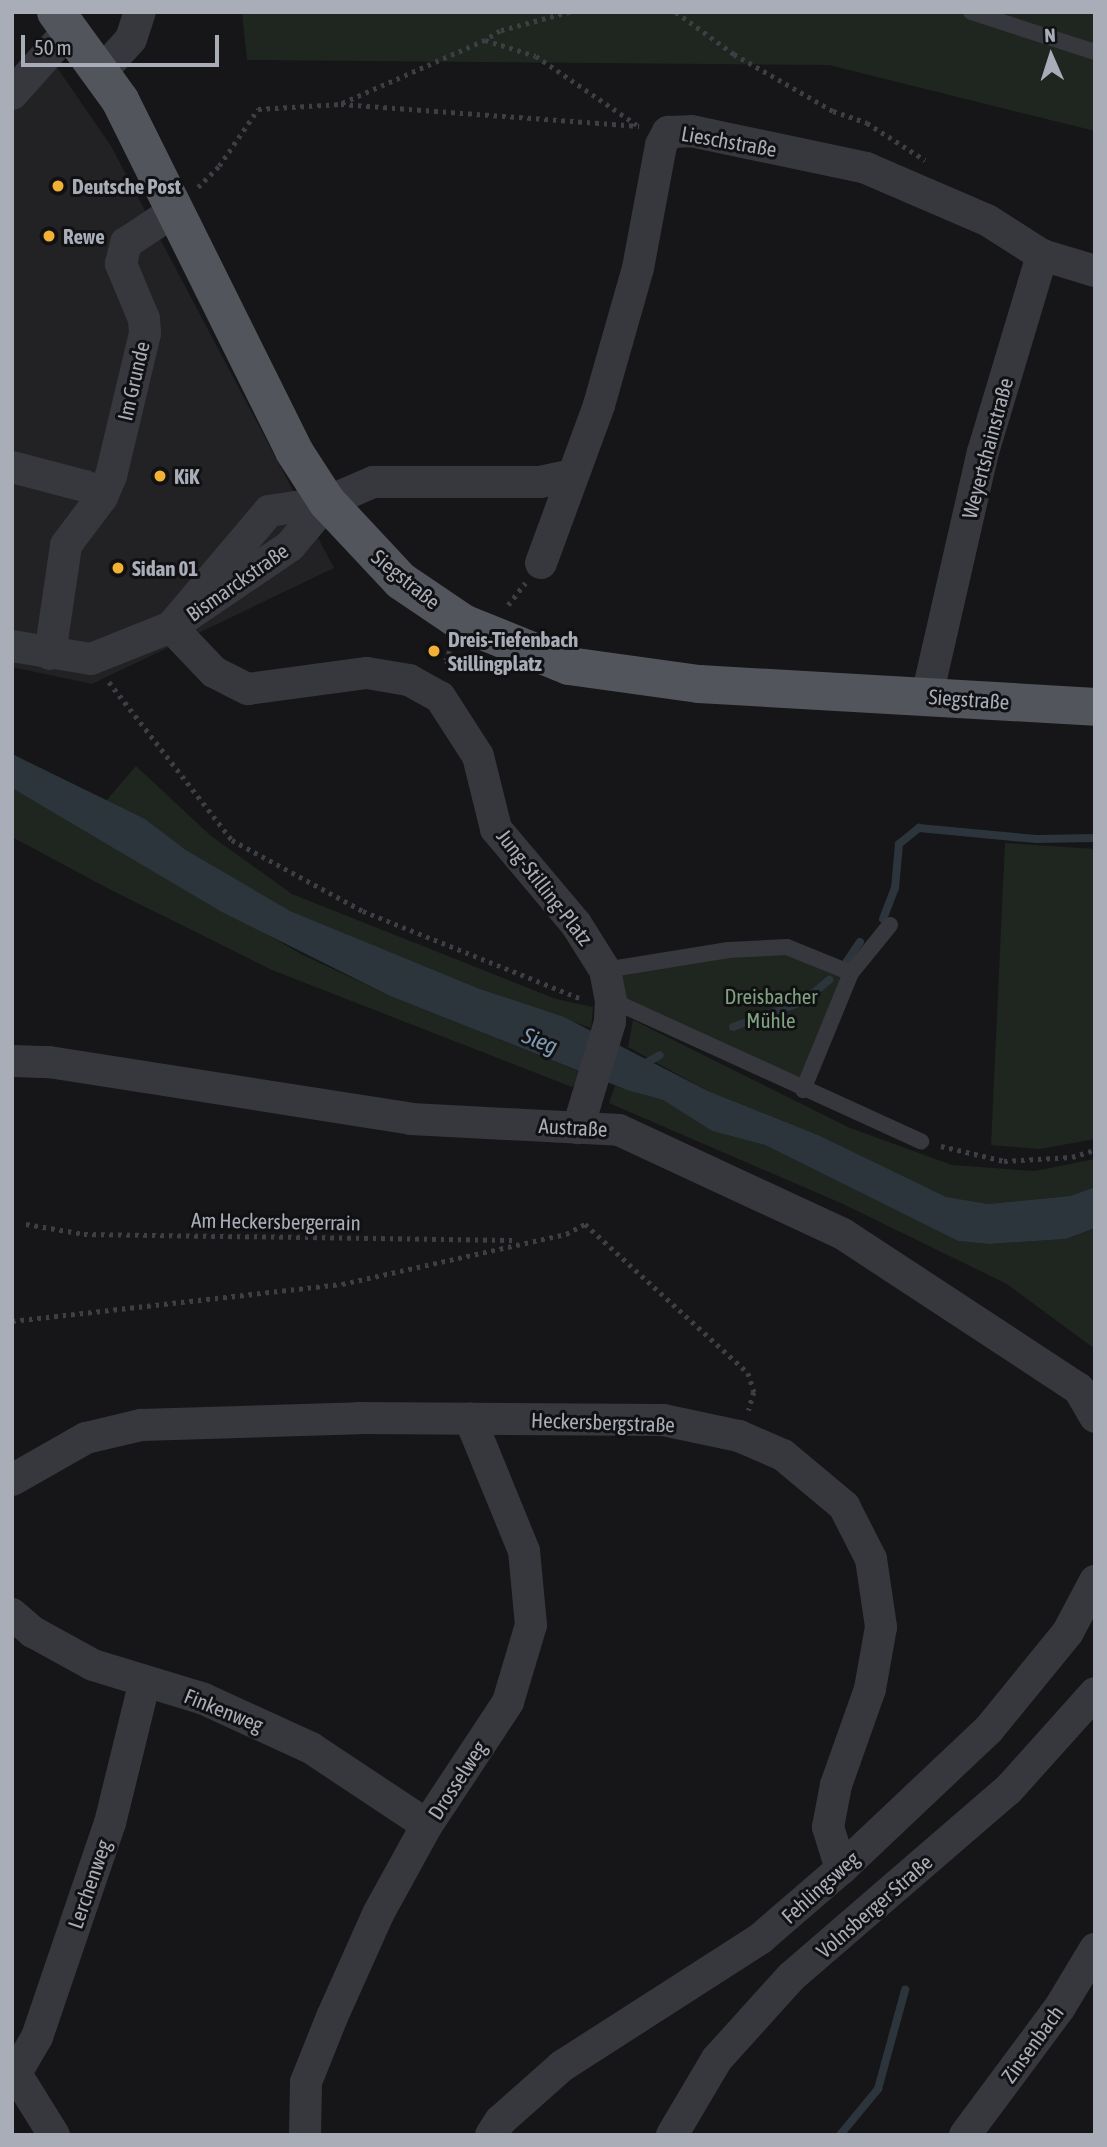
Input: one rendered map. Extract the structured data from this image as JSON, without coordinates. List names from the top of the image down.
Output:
{
  "streets": {
    "main road": ["Siegstraße"],
    "street": [
      "Lieschstraße",
      "Im Grunde",
      "Weyertshainstraße",
      "Bismarckstraße",
      "Jung-Stilling-Platz",
      "Austraße",
      "Heckersbergstraße",
      "Finkenweg",
      "Drosselweg",
      "Lerchenweg",
      "Fehlingsweg",
      "Volnsberger Straße",
      "Zinsenbach"
    ],
    "path": ["Am Heckersbergerrain"]
  },
  "crossings": [
    ["Lieschstraße", "Weyertshainstraße"],
    ["Im Grunde", "Siegstraße"],
    ["Im Grunde", "Bismarckstraße"],
    ["Weyertshainstraße", "Siegstraße"],
    ["Siegstraße", "Bismarckstraße"],
    ["Bismarckstraße", "Jung-Stilling-Platz"],
    ["Heckersbergstraße", "Drosselweg"],
    ["Heckersbergstraße", "Fehlingsweg"],
    ["Finkenweg", "Drosselweg"],
    ["Finkenweg", "Lerchenweg"]
  ],
  "water": ["Sieg"],
  "parks": ["Dreisbacher Mühle"],
  "places": [
    "Deutsche Post",
    "Rewe",
    "KiK",
    "Sidan 01",
    "Dreis-Tiefenbach Stillingplatz"
  ],
  "scale_bar": "50 m",
  "north": "top"
}
